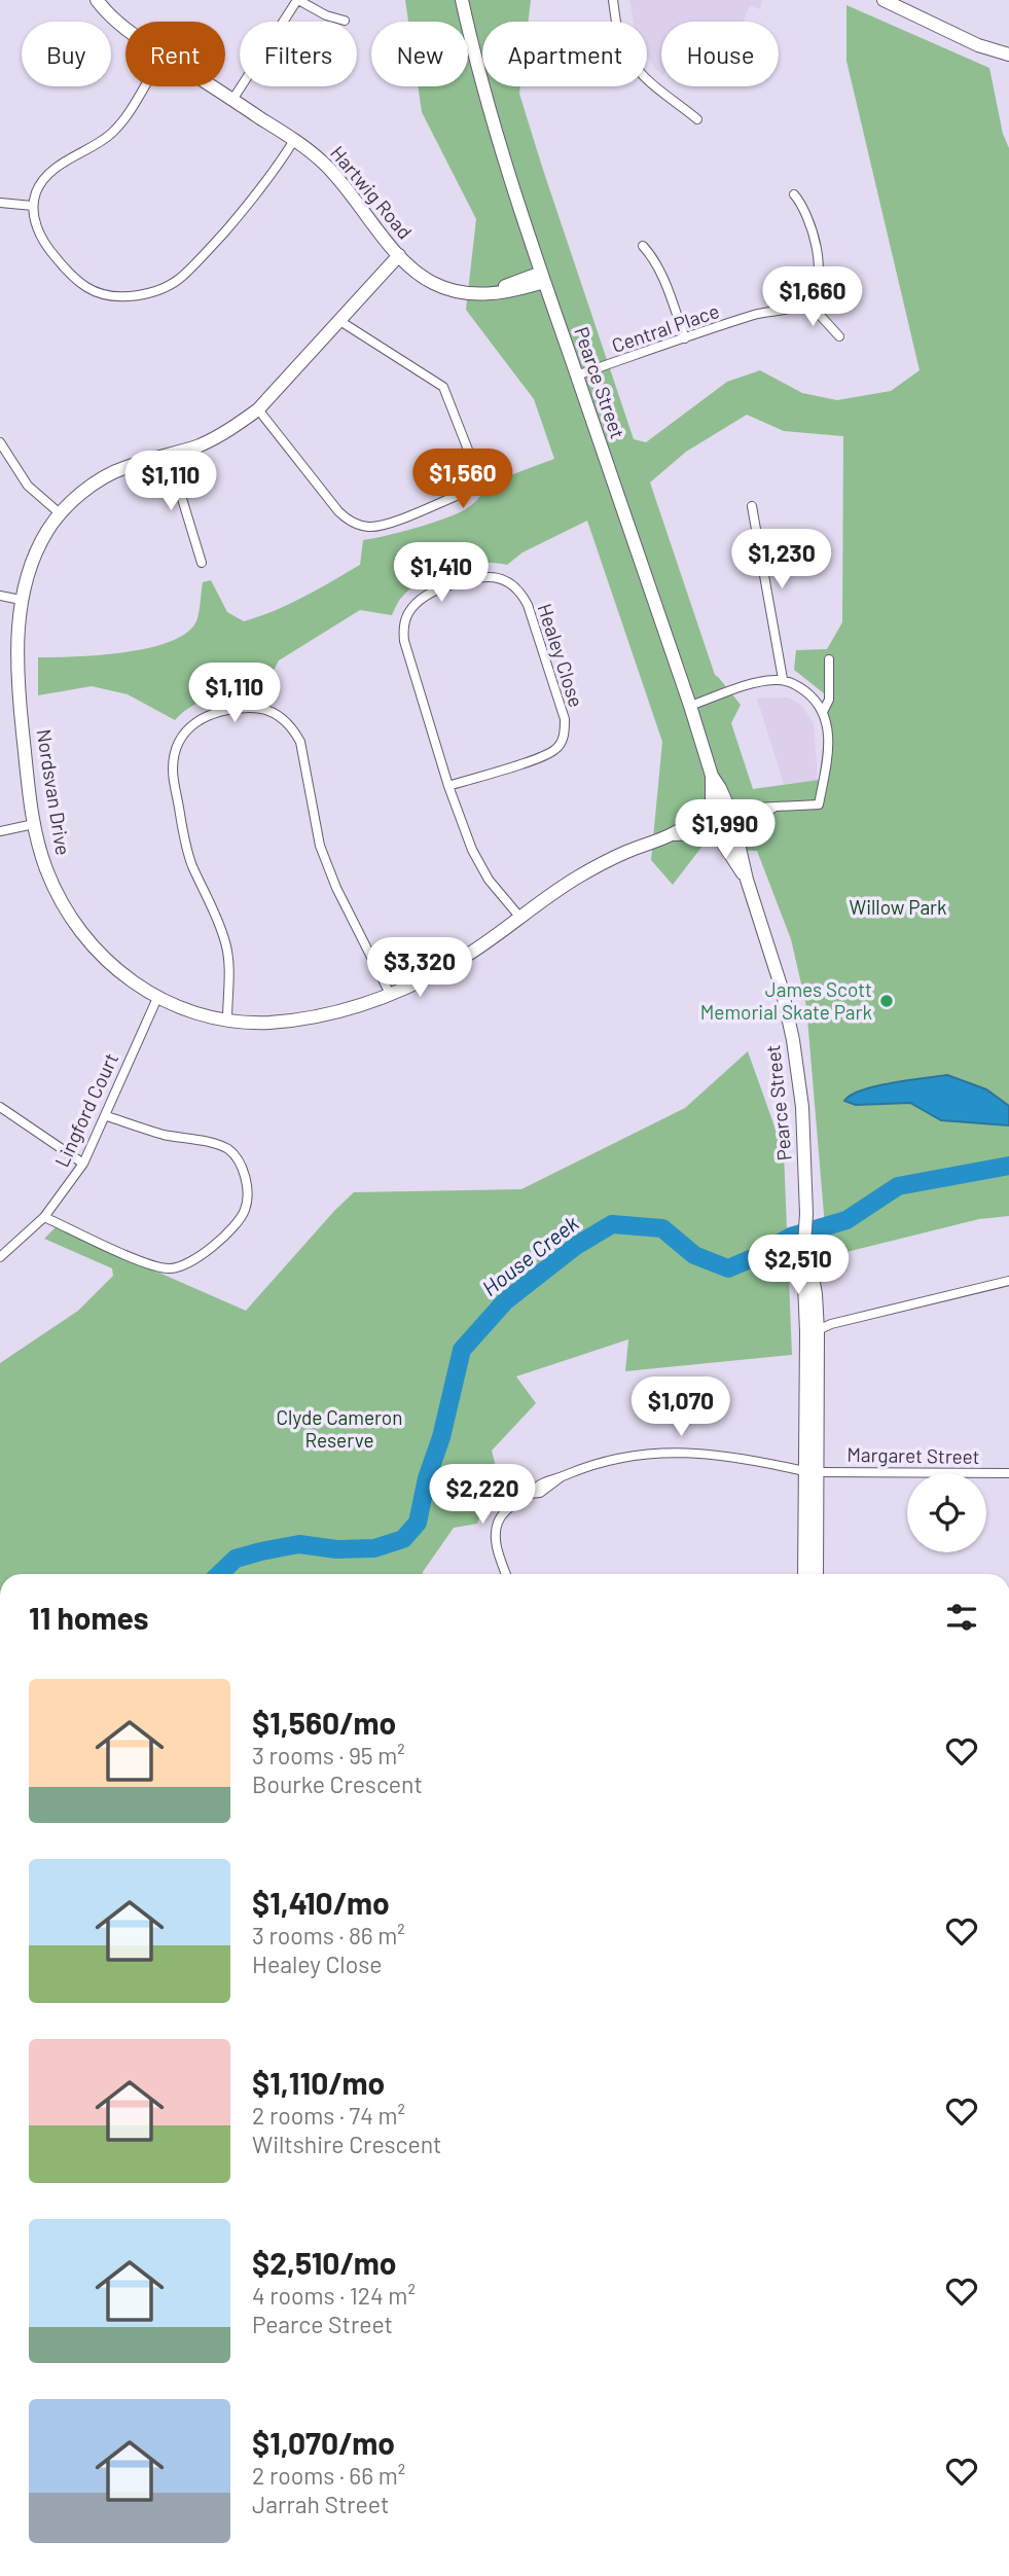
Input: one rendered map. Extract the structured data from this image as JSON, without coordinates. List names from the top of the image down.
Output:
{
  "streets": {
    "street": [
      "Hartwig Road",
      "Central Place",
      "Pearce Street",
      "Healey Close",
      "Nordsvan Drive",
      "Lingford Court",
      "Margaret Street"
    ]
  },
  "crossings": [
    ["Hartwig Road", "Pearce Street"],
    ["Hartwig Road", "Nordsvan Drive"],
    ["Central Place", "Pearce Street"],
    ["Pearce Street", "Nordsvan Drive"],
    ["Pearce Street", "Margaret Street"],
    ["Healey Close", "Nordsvan Drive"],
    ["Nordsvan Drive", "Lingford Court"]
  ],
  "water": ["House Creek"],
  "parks": ["Willow Park", "Clyde Cameron Reserve"],
  "places": ["James Scott Memorial Skate Park"],
  "page": {
    "chip": [
      "Buy",
      "Rent",
      "Filters",
      "New",
      "Apartment",
      "House"
    ],
    "price": [
      "$1,660",
      "$1,560",
      "$1,110",
      "$1,230",
      "$1,410",
      "$1,110",
      "$1,990",
      "$3,320",
      "$2,510",
      "$1,070",
      "$2,220"
    ],
    "heading": "11 homes",
    "list": [
      {
        "name": "$1,560/mo",
        "note": "3 rooms · 95 m² · Bourke Crescent"
      },
      {
        "name": "$1,410/mo",
        "note": "3 rooms · 86 m² · Healey Close"
      },
      {
        "name": "$1,110/mo",
        "note": "2 rooms · 74 m² · Wiltshire Crescent"
      },
      {
        "name": "$2,510/mo",
        "note": "4 rooms · 124 m² · Pearce Street"
      },
      {
        "name": "$1,070/mo",
        "note": "2 rooms · 66 m² · Jarrah Street"
      }
    ]
  }
}
